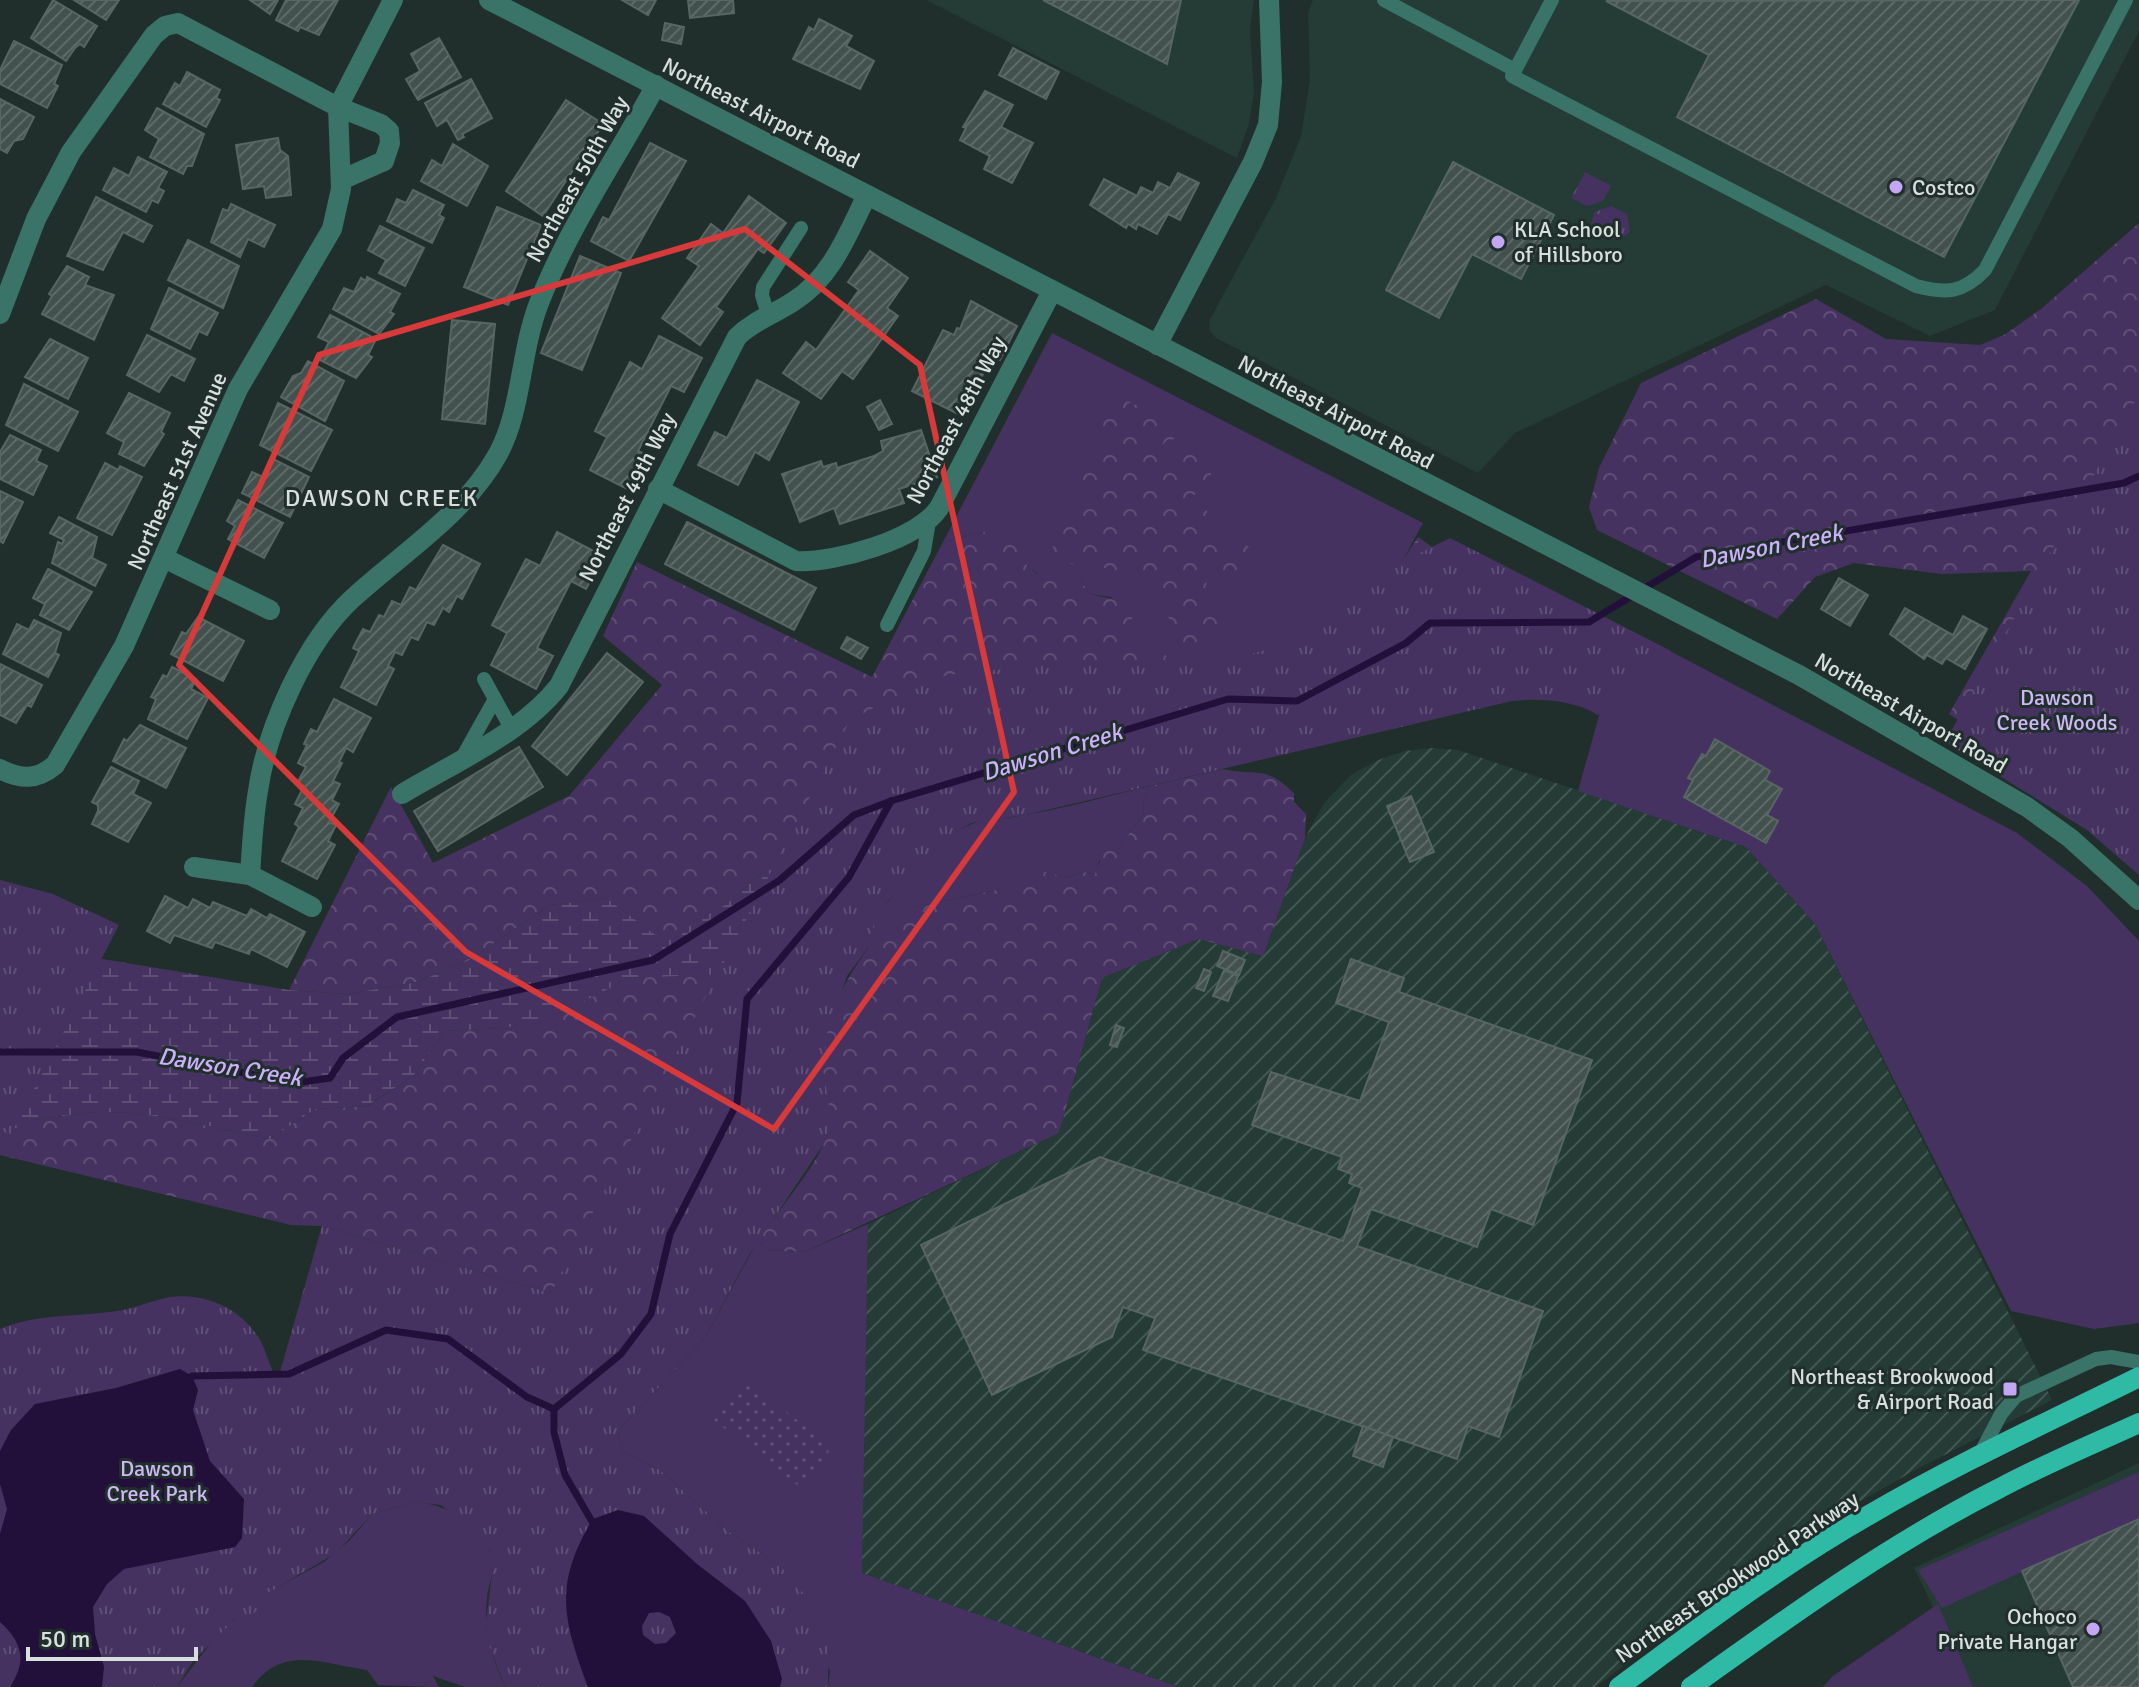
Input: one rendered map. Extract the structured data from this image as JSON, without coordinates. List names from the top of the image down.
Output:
{
  "streets": {
    "main road": ["Northeast Brookwood Parkway"],
    "street": [
      "Northeast Airport Road",
      "Northeast 50th Way",
      "Northeast 48th Way",
      "Northeast 51st Avenue",
      "Northeast 49th Way"
    ]
  },
  "crossings": [
    ["Northeast Airport Road", "Northeast 50th Way"],
    ["Northeast Airport Road", "Northeast 48th Way"],
    ["Northeast Airport Road", "Northeast 49th Way"],
    ["Northeast 48th Way", "Northeast 49th Way"]
  ],
  "districts": ["DAWSON CREEK"],
  "water": ["Dawson Creek"],
  "parks": ["Dawson Creek Woods", "Dawson Creek Park"],
  "places": {
    "other": ["Costco", "KLA School of Hillsboro", "Ochoco Private Hangar"],
    "transit": ["Northeast Brookwood & Airport Road"]
  },
  "scale_bar": "50 m"
}
